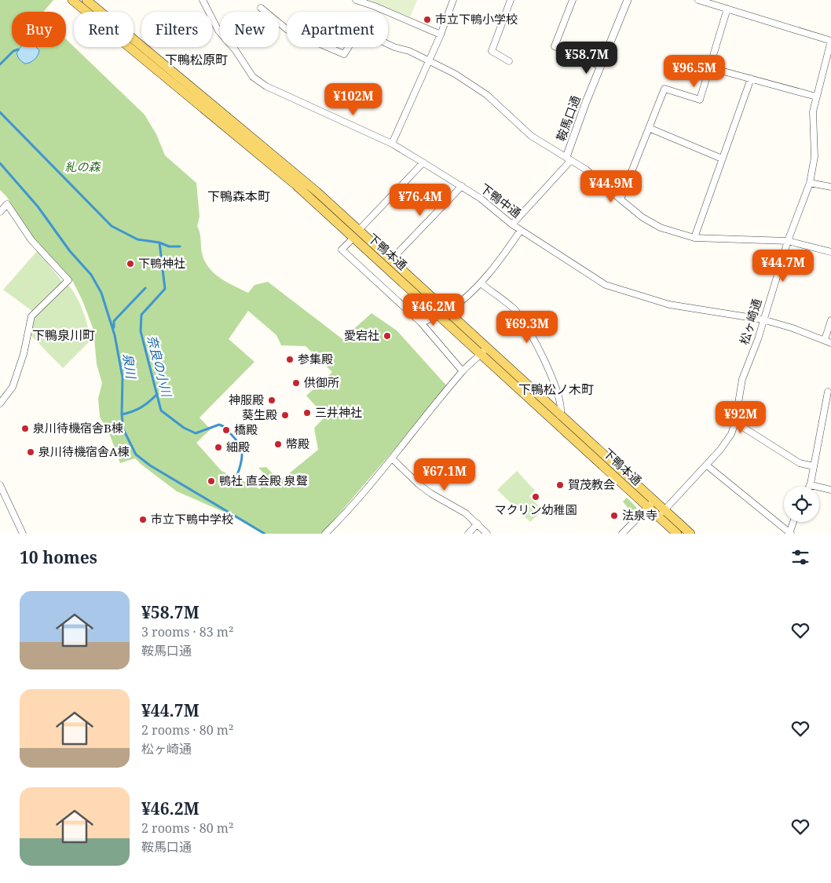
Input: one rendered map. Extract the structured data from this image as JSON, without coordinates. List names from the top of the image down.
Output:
{
  "streets": {
    "main road": ["下鴨本通"],
    "street": ["鞍馬口通", "下鴨中通", "松ヶ崎通"]
  },
  "crossings": [
    ["鞍馬口通", "下鴨中通"],
    ["下鴨中通", "松ヶ崎通"],
    ["下鴨本通", "松ヶ崎通"]
  ],
  "districts": [
    "下鴨松原町",
    "下鴨森本町",
    "下鴨泉川町",
    "下鴨松ノ木町"
  ],
  "water": ["泉川", "奈良の小川"],
  "parks": ["糺の森"],
  "places": [
    "市立下鴨小学校",
    "下鴨神社",
    "愛宕社",
    "参集殿",
    "供御所",
    "神服殿",
    "三井神社",
    "葵生殿",
    "泉川待機宿舎B棟",
    "橋殿",
    "幣殿",
    "細殿",
    "泉川待機宿舎A棟",
    "鴨社 直会殿 泉聲",
    "賀茂教会",
    "マクリン幼稚園",
    "法泉寺",
    "市立下鴨中学校"
  ],
  "page": {
    "chip": [
      "Buy",
      "Rent",
      "Filters",
      "New",
      "Apartment"
    ],
    "price": [
      "¥58.7M",
      "¥96.5M",
      "¥102M",
      "¥44.9M",
      "¥76.4M",
      "¥44.7M",
      "¥46.2M",
      "¥69.3M",
      "¥92M",
      "¥67.1M"
    ],
    "heading": "10 homes",
    "list": [
      {
        "name": "¥58.7M",
        "note": "3 rooms · 83 m² · 鞍馬口通"
      },
      {
        "name": "¥44.7M",
        "note": "2 rooms · 80 m² · 松ヶ崎通"
      },
      {
        "name": "¥46.2M",
        "note": "2 rooms · 80 m² · 鞍馬口通"
      }
    ]
  }
}
